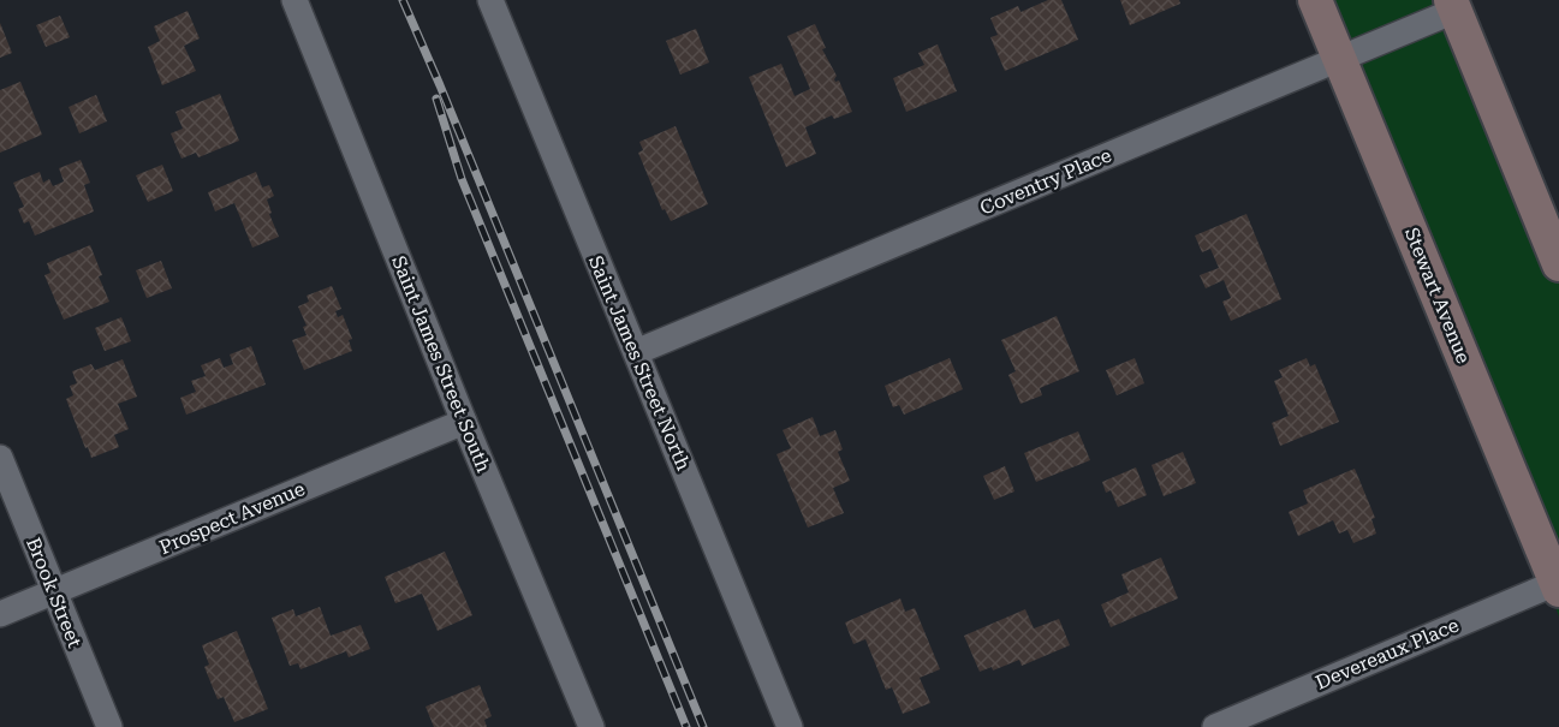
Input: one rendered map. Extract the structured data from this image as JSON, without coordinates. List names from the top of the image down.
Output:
{
  "streets": {
    "main road": ["Stewart Avenue"],
    "street": [
      "Coventry Place",
      "Saint James Street North",
      "Saint James Street South",
      "Prospect Avenue",
      "Brook Street",
      "Devereaux Place"
    ]
  },
  "crossings": [
    ["Coventry Place", "Stewart Avenue"],
    ["Coventry Place", "Saint James Street North"],
    ["Stewart Avenue", "Devereaux Place"],
    ["Saint James Street South", "Prospect Avenue"],
    ["Prospect Avenue", "Brook Street"]
  ]
}
